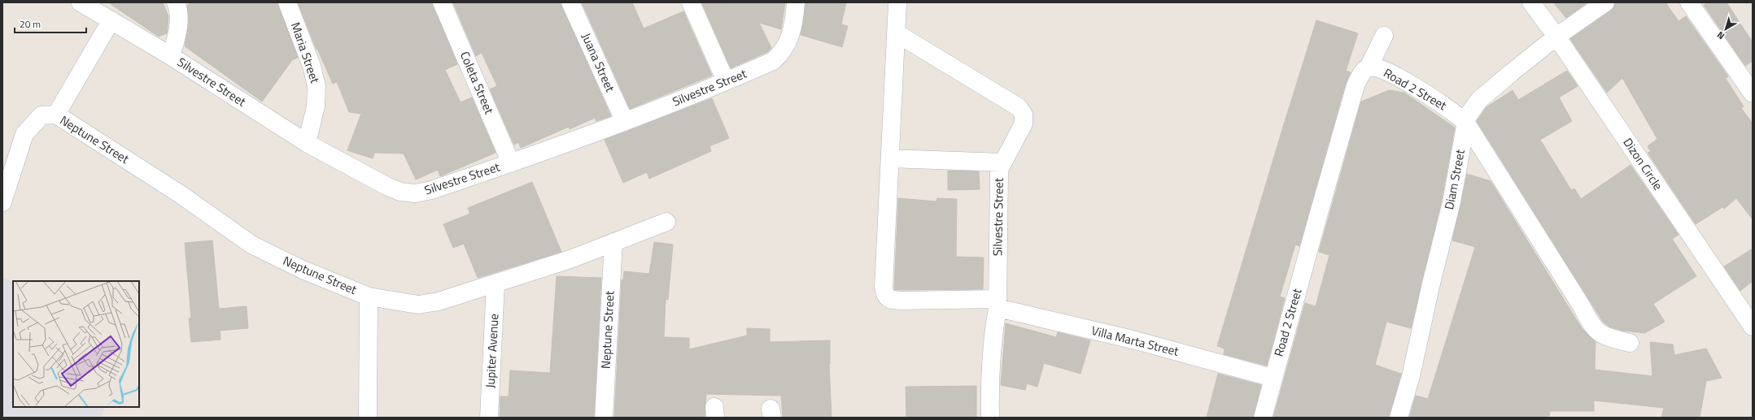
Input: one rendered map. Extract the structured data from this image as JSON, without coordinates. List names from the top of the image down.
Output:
{
  "streets": {
    "street": [
      "Maria Street",
      "Juana Street",
      "Silvestre Street",
      "Coleta Street",
      "Road 2 Street",
      "Neptune Street",
      "Dizon Circle",
      "Diam Street",
      "Villa Marta Street",
      "Jupiter Avenue"
    ]
  },
  "crossings": [
    ["Maria Street", "Silvestre Street"],
    ["Juana Street", "Silvestre Street"],
    ["Silvestre Street", "Coleta Street"],
    ["Silvestre Street", "Villa Marta Street"],
    ["Road 2 Street", "Diam Street"],
    ["Road 2 Street", "Villa Marta Street"],
    ["Neptune Street", "Jupiter Avenue"],
    ["Dizon Circle", "Diam Street"]
  ],
  "scale_bar": "20 m",
  "north": "bottom left"
}
